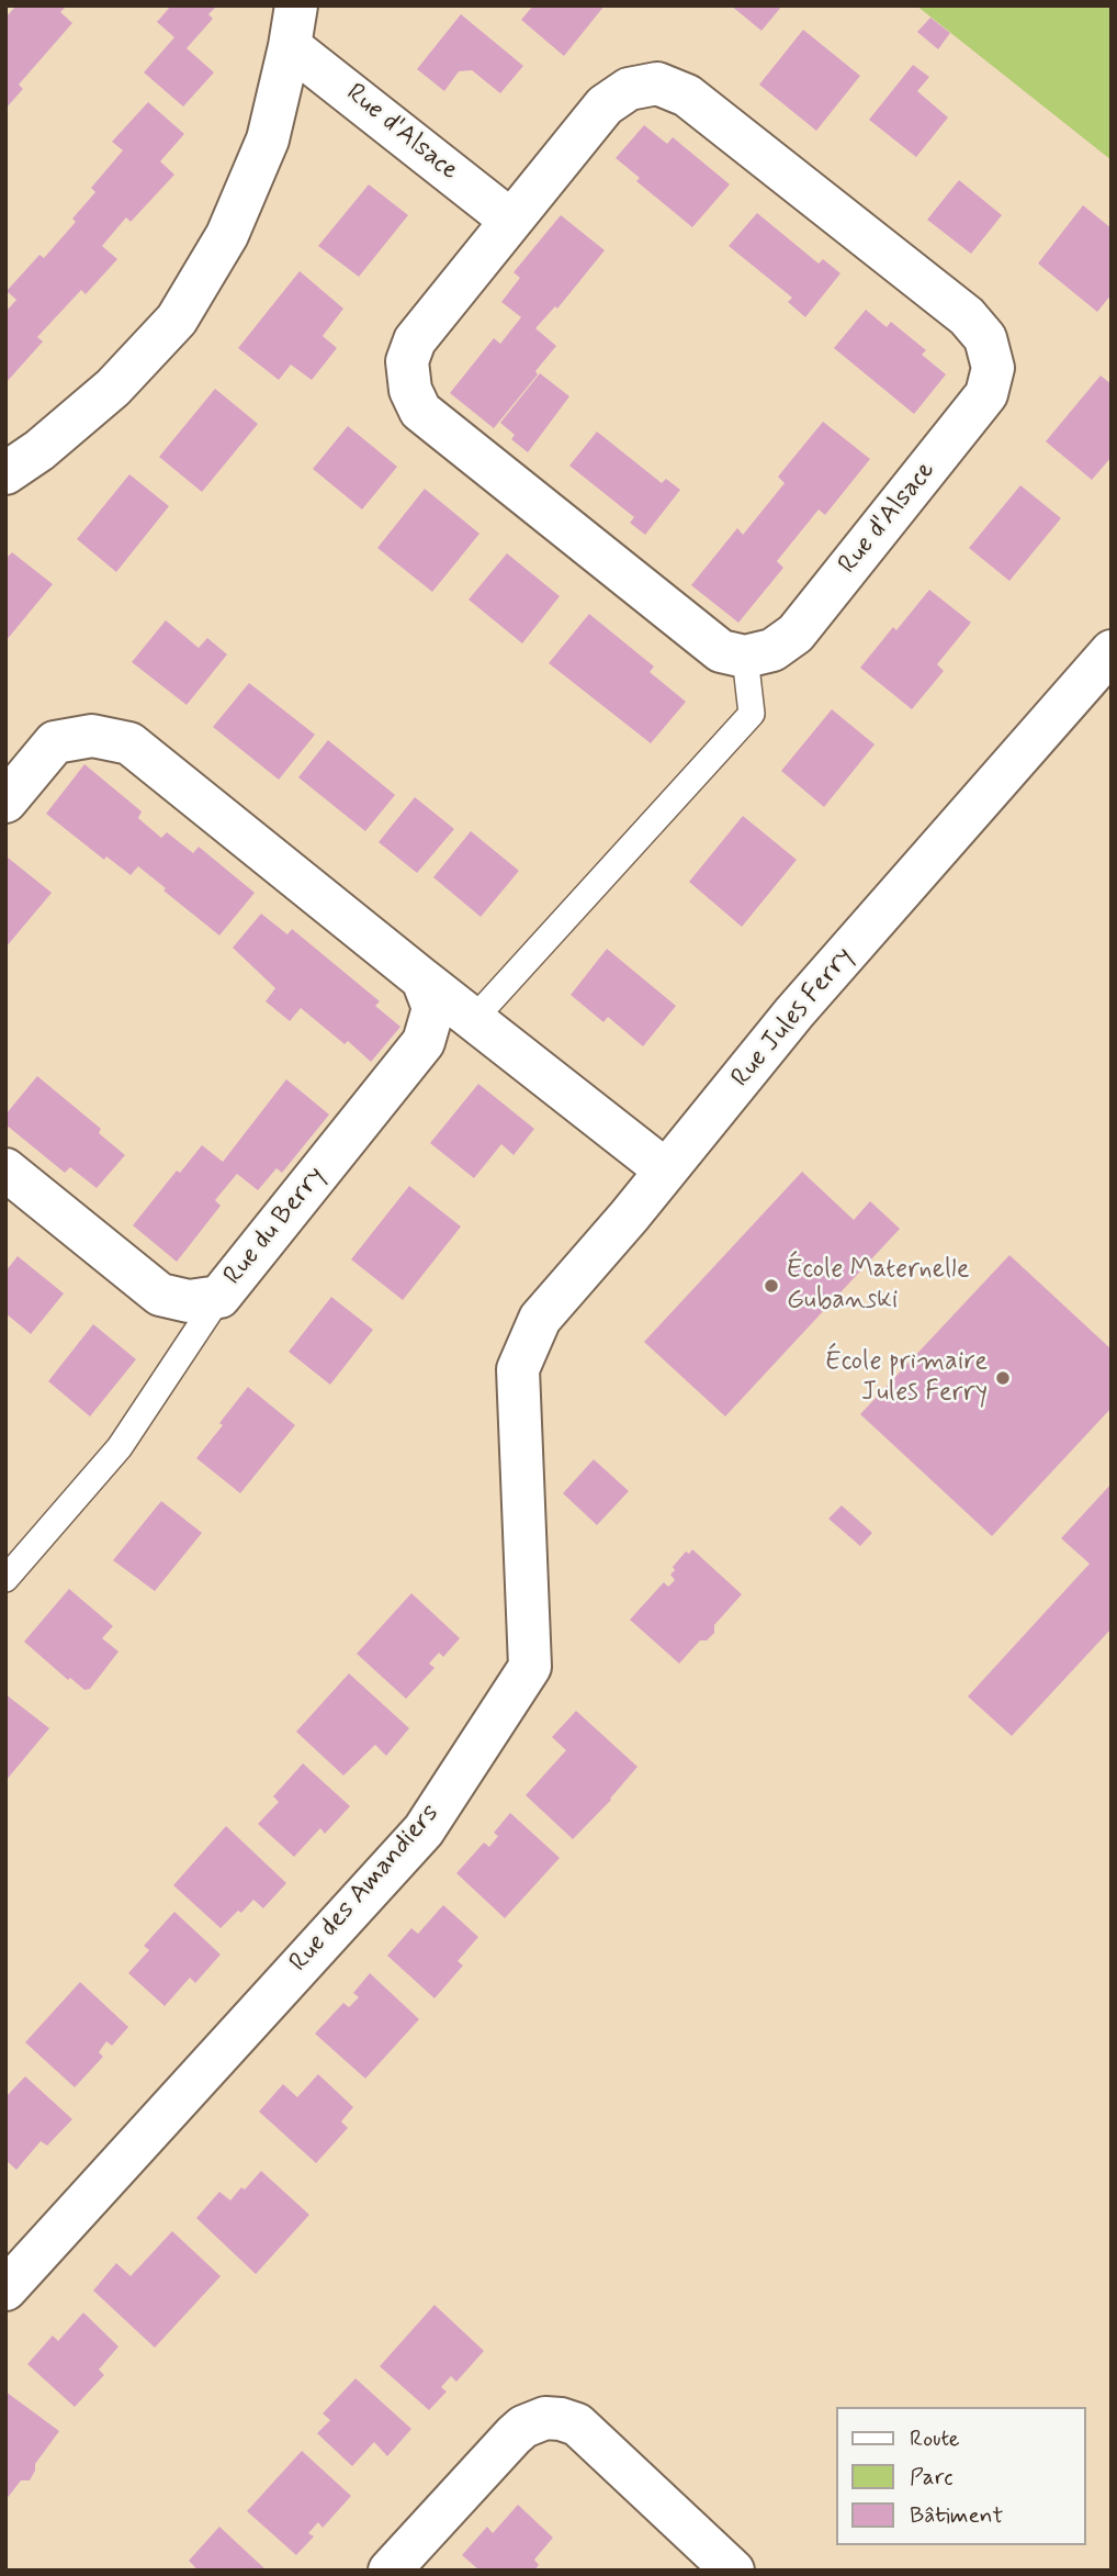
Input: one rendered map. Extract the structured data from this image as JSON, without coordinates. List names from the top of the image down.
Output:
{
  "streets": {
    "street": [
      "Rue d'Alsace",
      "Rue Jules Ferry",
      "Rue du Berry",
      "Rue des Amandiers"
    ]
  },
  "crossings": [
    ["Rue Jules Ferry", "Rue des Amandiers"]
  ],
  "places": ["École Maternelle Gubanski", "École primaire Jules Ferry"],
  "legend": ["Route", "Parc", "Bâtiment"]
}
